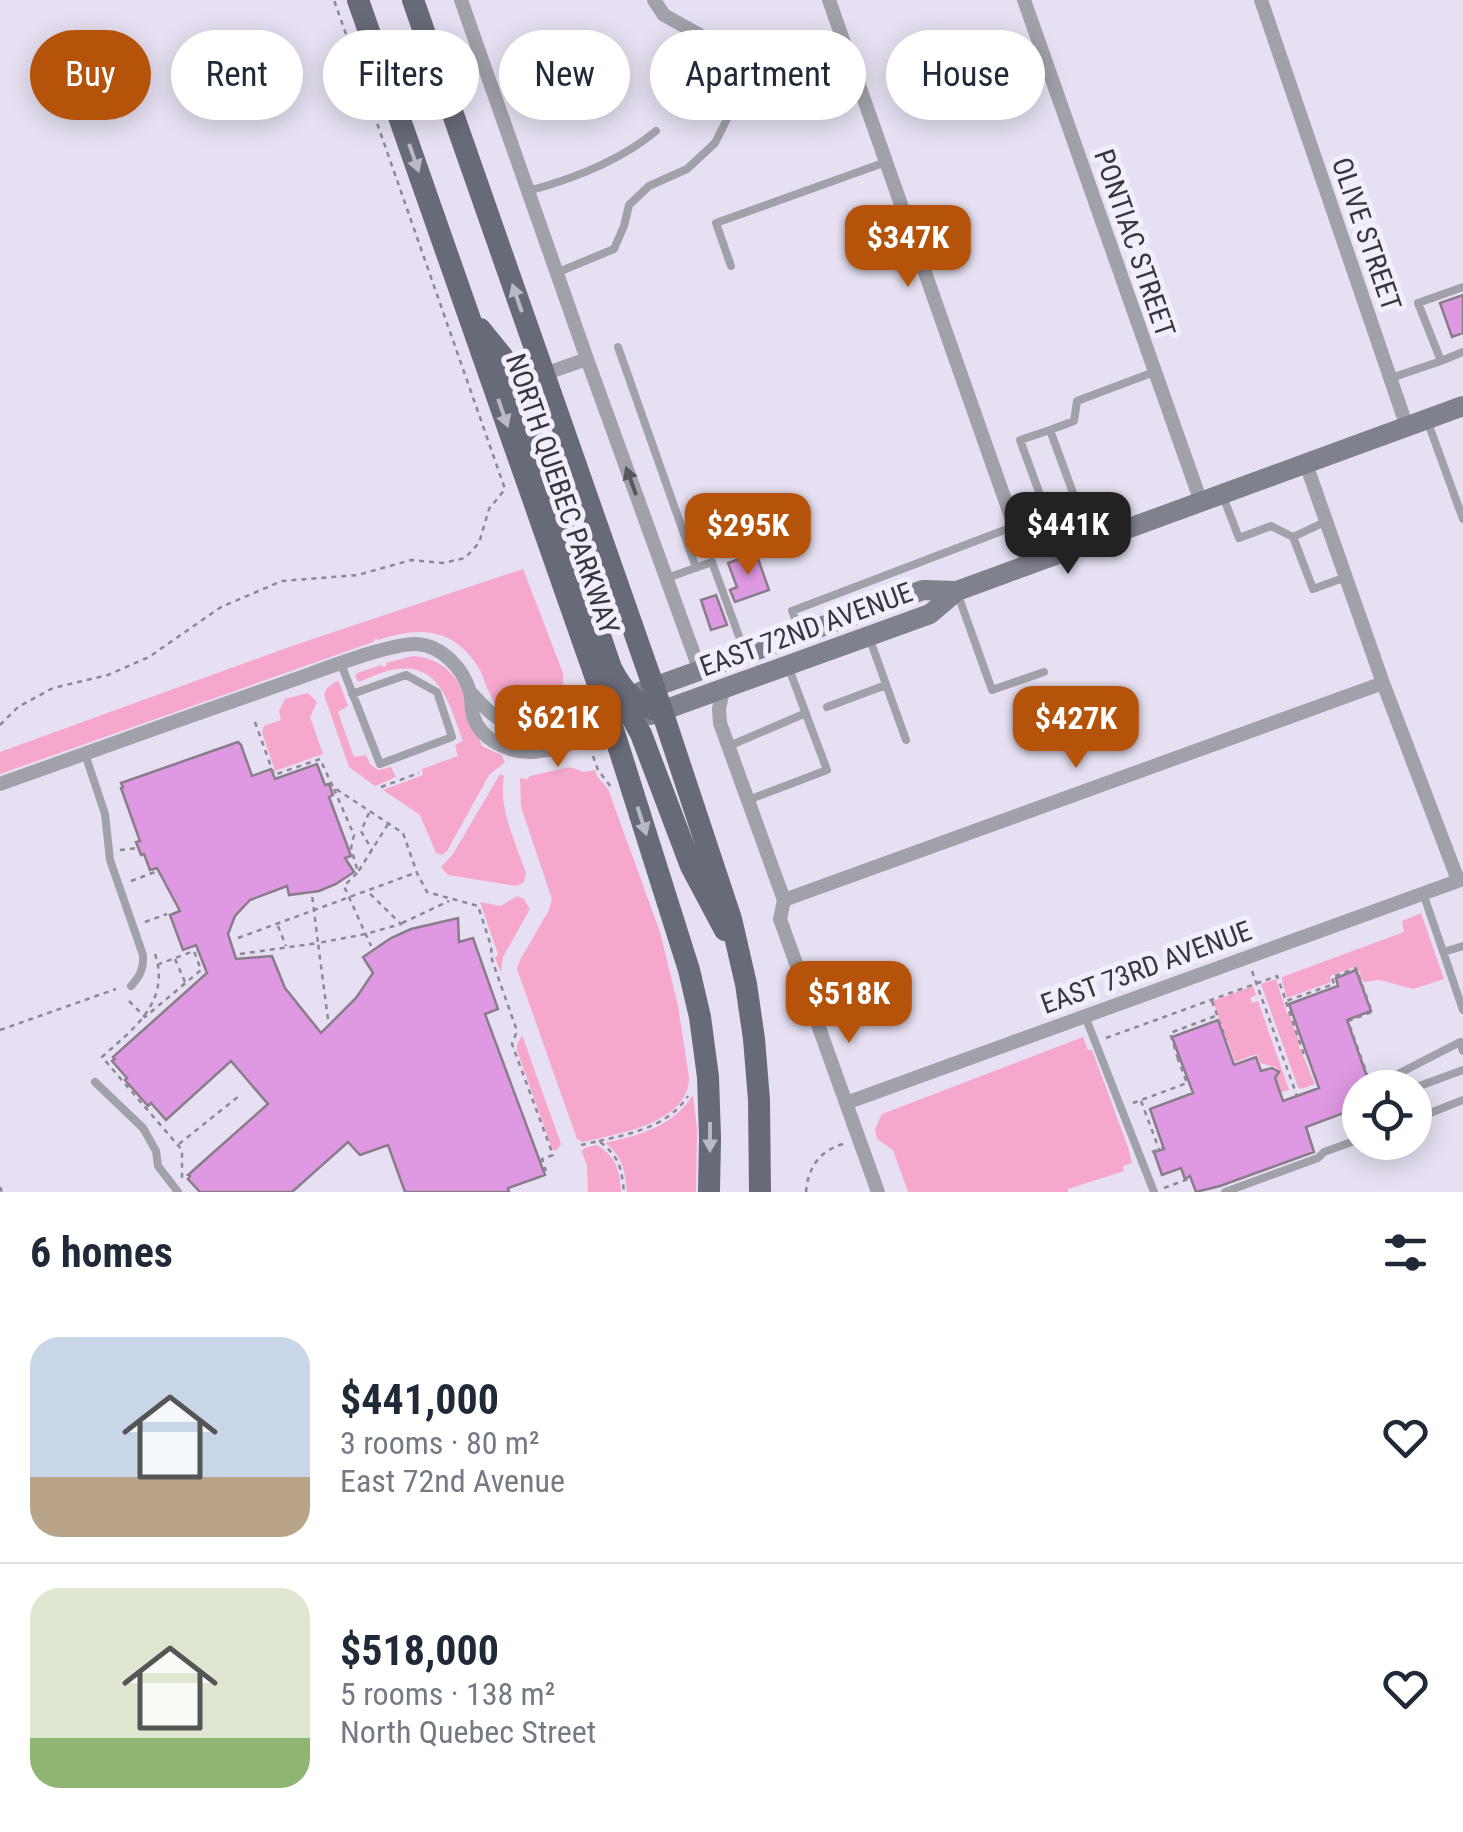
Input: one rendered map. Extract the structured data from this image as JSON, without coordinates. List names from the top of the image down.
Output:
{
  "streets": {
    "main road": ["NORTH QUEBEC PARKWAY", "EAST 72ND AVENUE"],
    "street": ["OLIVE STREET", "PONTIAC STREET", "EAST 73RD AVENUE"]
  },
  "crossings": [
    ["OLIVE STREET", "EAST 72ND AVENUE"],
    ["PONTIAC STREET", "EAST 72ND AVENUE"],
    ["NORTH QUEBEC PARKWAY", "EAST 72ND AVENUE"]
  ],
  "page": {
    "chip": [
      "Buy",
      "Rent",
      "Filters",
      "New",
      "Apartment",
      "House"
    ],
    "price": [
      "$347K",
      "$441K",
      "$295K",
      "$621K",
      "$427K",
      "$518K"
    ],
    "heading": "6 homes",
    "list": [
      {
        "name": "$441,000",
        "note": "3 rooms · 80 m² · East 72nd Avenue"
      },
      {
        "name": "$518,000",
        "note": "5 rooms · 138 m² · North Quebec Street"
      }
    ]
  }
}
